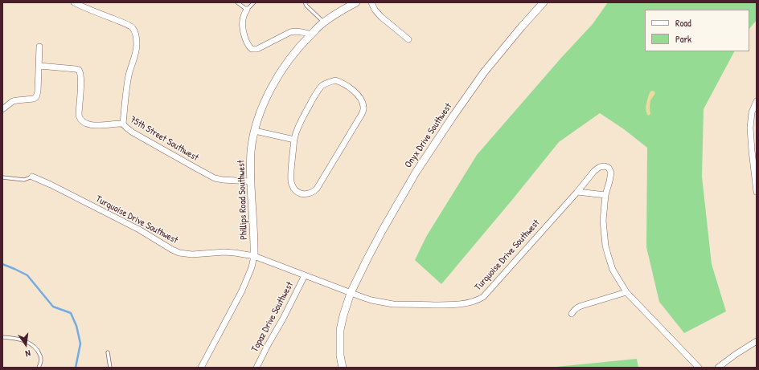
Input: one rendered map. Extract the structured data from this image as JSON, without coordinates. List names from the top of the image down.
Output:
{
  "streets": {
    "street": [
      "Onyx Drive Southwest",
      "75th Street Southwest",
      "Phillips Road Southwest",
      "Turquoise Drive Southwest",
      "Topaz Drive Southwest"
    ]
  },
  "crossings": [
    ["Onyx Drive Southwest", "Turquoise Drive Southwest"],
    ["75th Street Southwest", "Phillips Road Southwest"],
    ["Phillips Road Southwest", "Turquoise Drive Southwest"],
    ["Turquoise Drive Southwest", "Topaz Drive Southwest"]
  ],
  "legend": ["Road", "Park"],
  "north": "bottom"
}
